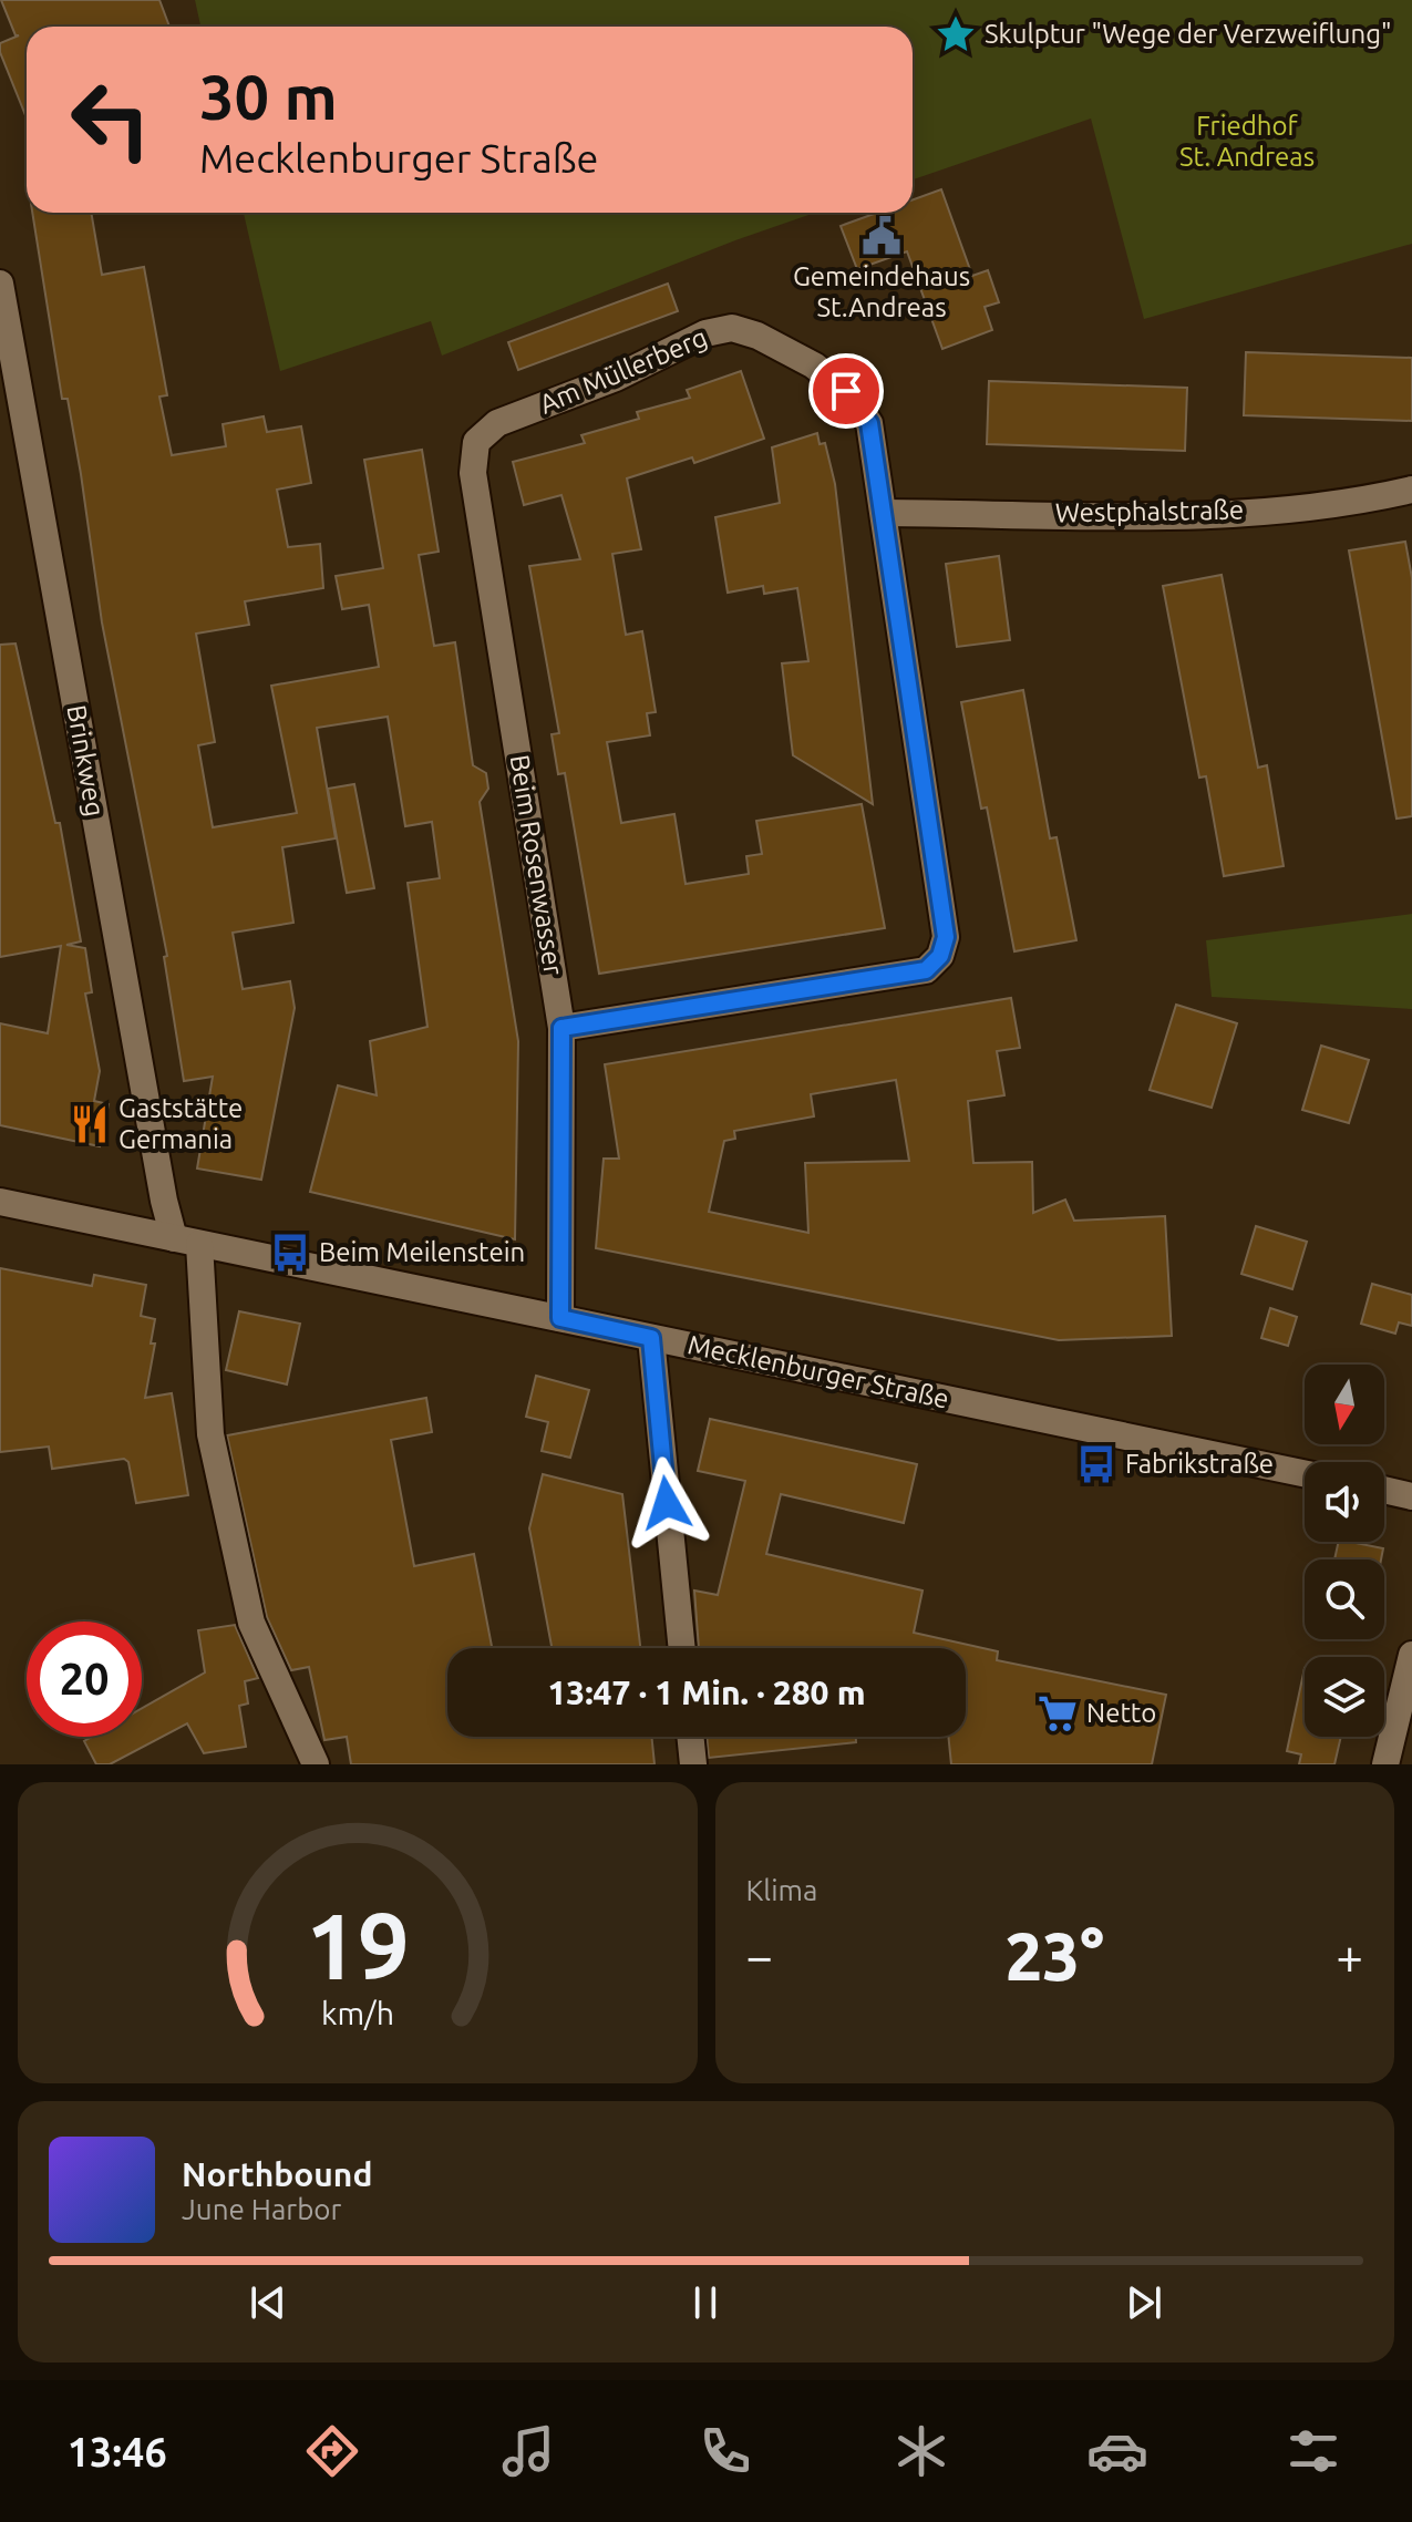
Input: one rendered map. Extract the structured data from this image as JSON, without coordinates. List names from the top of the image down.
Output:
{
  "streets": {
    "street": [
      "Am Müllerberg",
      "Westphalstraße",
      "Brinkweg",
      "Beim Rosenwasser",
      "Mecklenburger Straße"
    ]
  },
  "crossings": [
    ["Am Müllerberg", "Westphalstraße"],
    ["Am Müllerberg", "Beim Rosenwasser"],
    ["Brinkweg", "Mecklenburger Straße"],
    ["Beim Rosenwasser", "Mecklenburger Straße"]
  ],
  "parks": ["Friedhof St. Andreas"],
  "places": {
    "place": ["Skulptur \"Wege der Verzweiflung\""],
    "public building": ["Gemeindehaus St.Andreas"],
    "restaurant": ["Gaststätte Germania"],
    "bus stop": ["Beim Meilenstein", "Fabrikstraße"],
    "supermarket": ["Netto"]
  },
  "north": "bottom",
  "page": {
    "turn": ["30 m", "Mecklenburger Straße"],
    "limit": "20",
    "trip": "13:47 · 1 Min. · 280 m",
    "tile": "Klima",
    "heat": ["−", "23°", "+"],
    "song": ["Northbound", "June Harbor"],
    "tabs": "13:46",
    "gauge": ["19", "km/h"]
  }
}
